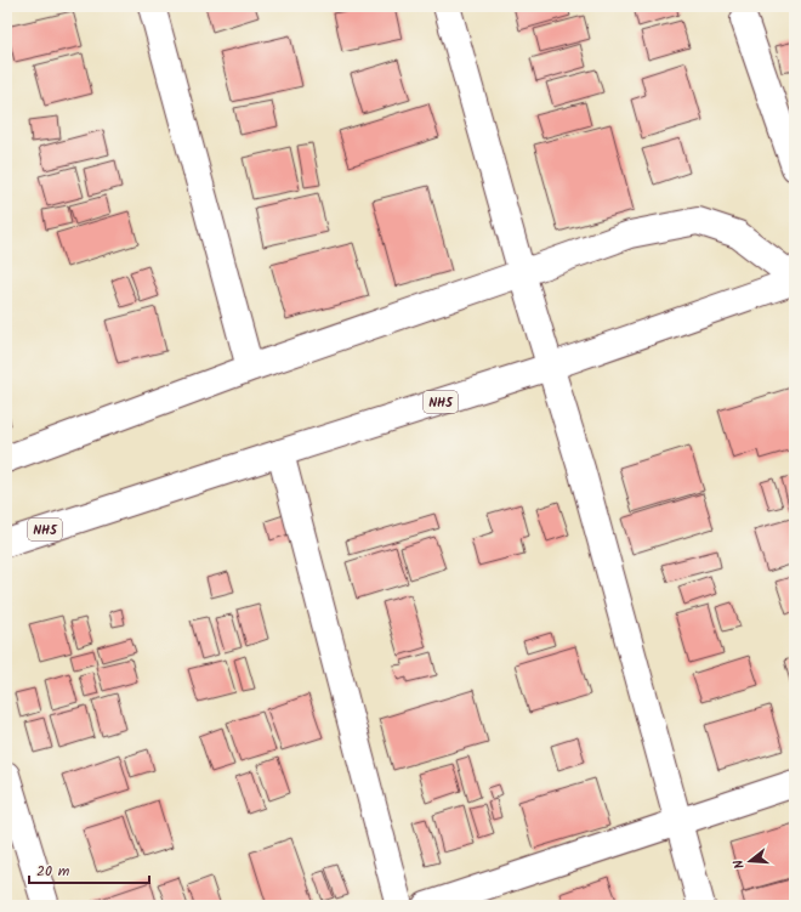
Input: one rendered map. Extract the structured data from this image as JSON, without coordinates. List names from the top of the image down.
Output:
{
  "streets": {
    "main road": ["NH5"]
  },
  "scale_bar": "20 m",
  "north": "left"
}
